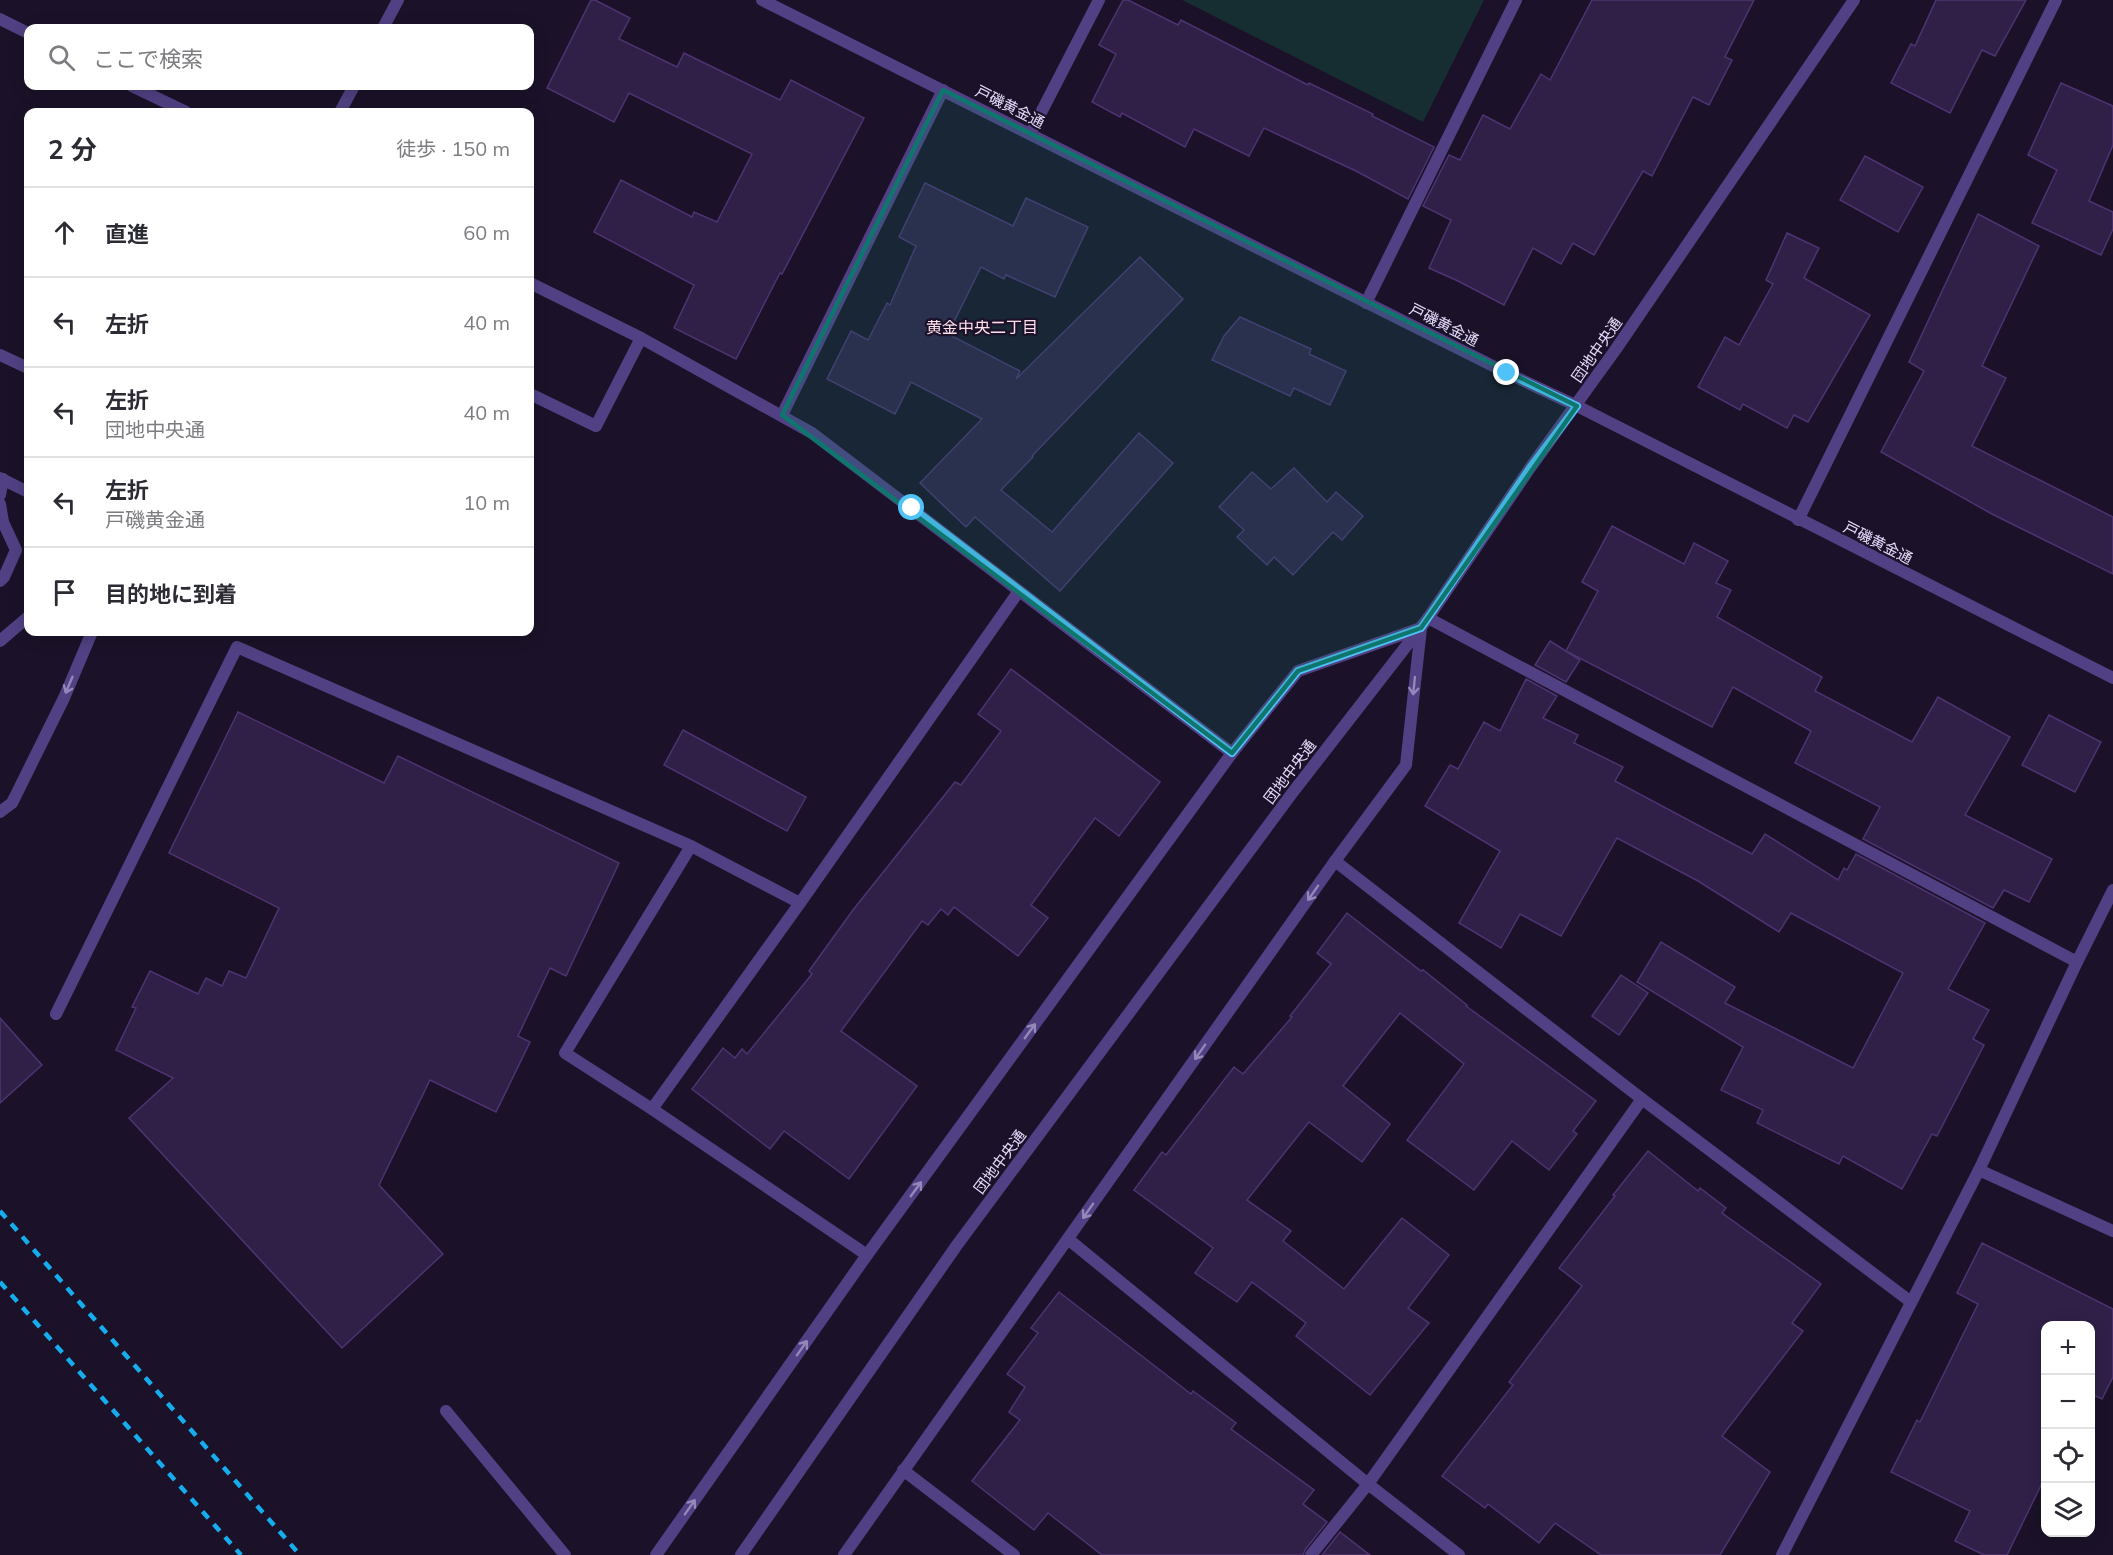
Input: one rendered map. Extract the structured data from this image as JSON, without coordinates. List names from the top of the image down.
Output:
{
  "streets": {
    "street": ["戸磯黄金通", "団地中央通"]
  },
  "crossings": [
    ["戸磯黄金通", "団地中央通"]
  ],
  "districts": ["黄金中央二丁目"],
  "page": {
    "search": "ここで検索",
    "heading": ["2 分", "徒歩 · 150 m"],
    "list": [
      ["直進", "60 m"],
      ["左折", "40 m"],
      ["左折", "団地中央通", "40 m"],
      ["左折", "戸磯黄金通", "10 m"],
      "目的地に到着"
    ],
    "map_buttons": ["+", "−"]
  }
}
